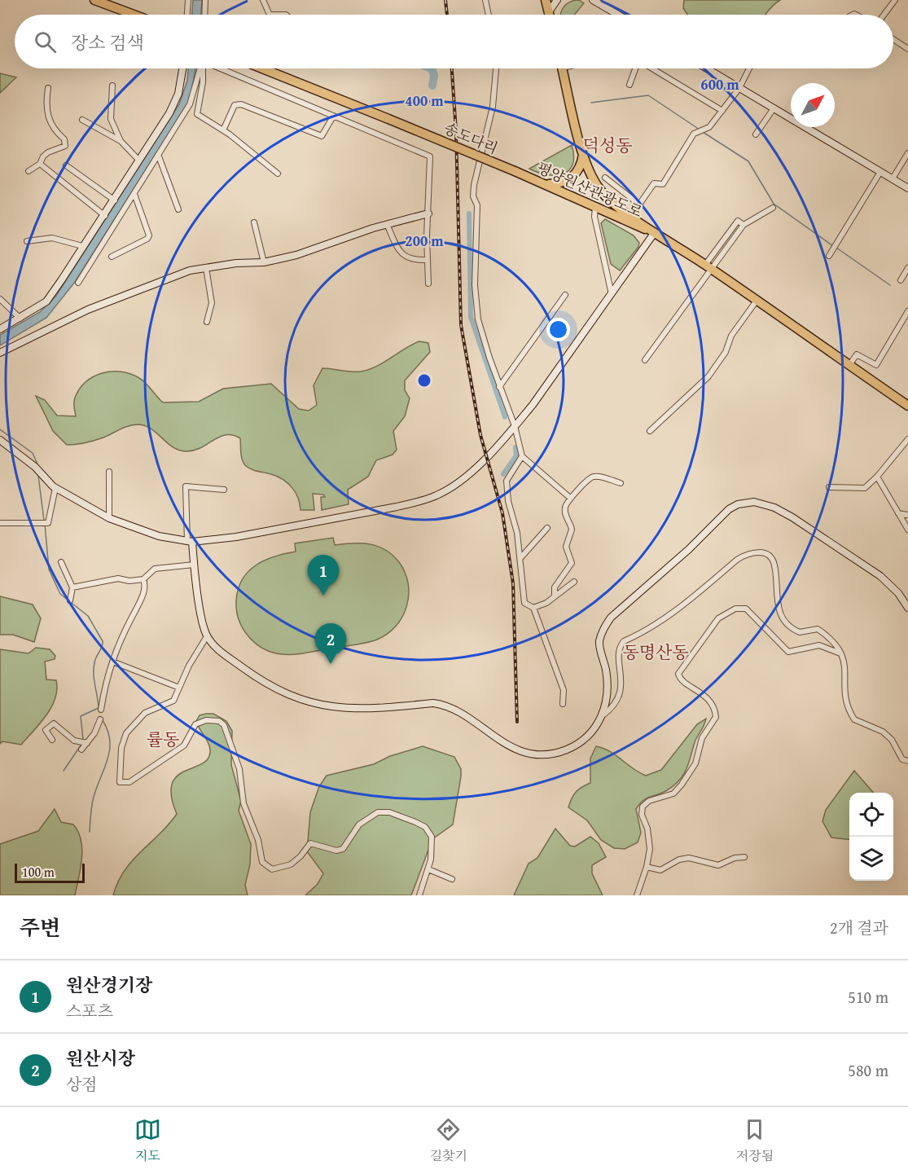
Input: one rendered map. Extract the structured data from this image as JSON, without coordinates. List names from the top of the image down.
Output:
{
  "streets": {
    "highway": ["송도다리", "평양원산관광도로"]
  },
  "crossings": [
    ["송도다리", "평양원산관광도로"]
  ],
  "districts": ["덕성동", "동명산동", "률동"],
  "scale_bar": "100 m",
  "north": "top right",
  "page": {
    "search": "장소 검색",
    "pins": ["1", "2"],
    "scale": "100 m",
    "heading": ["주변", "2개 결과"],
    "list": [
      {
        "mark": "1",
        "name": "원산경기장",
        "note": "스포츠",
        "value": "510 m"
      },
      {
        "mark": "2",
        "name": "원산시장",
        "note": "상점",
        "value": "580 m"
      }
    ],
    "nav": ["지도", "길찾기", "저장됨"]
  },
  "rings": ["600 m", "400 m", "200 m"]
}
